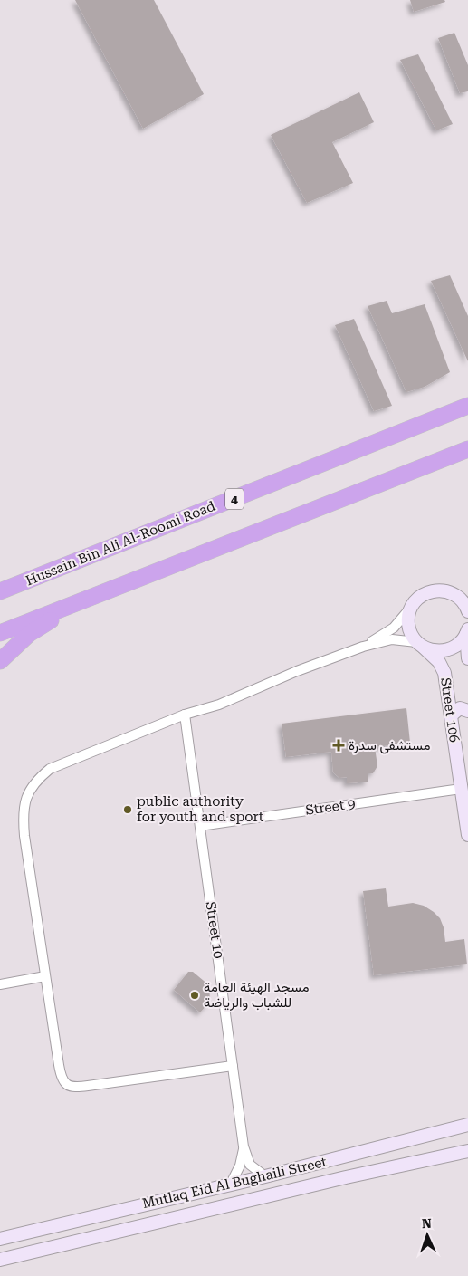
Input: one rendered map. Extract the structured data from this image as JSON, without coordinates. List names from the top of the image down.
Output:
{
  "streets": {
    "highway": ["4", "Hussain Bin Ali Al-Roomi Road"],
    "street": [
      "Street 106",
      "Street 9",
      "Street 10",
      "Mutlaq Eid Al Bughaili Street"
    ]
  },
  "crossings": [
    ["Street 106", "Street 9"],
    ["Street 9", "Street 10"],
    ["Street 10", "Mutlaq Eid Al Bughaili Street"]
  ],
  "places": {
    "health": ["مستشفى سدرة"],
    "other": ["public authority for youth and sport", "مسجد الهيئة العامة للشباب والرياضة"]
  },
  "north": "top"
}
